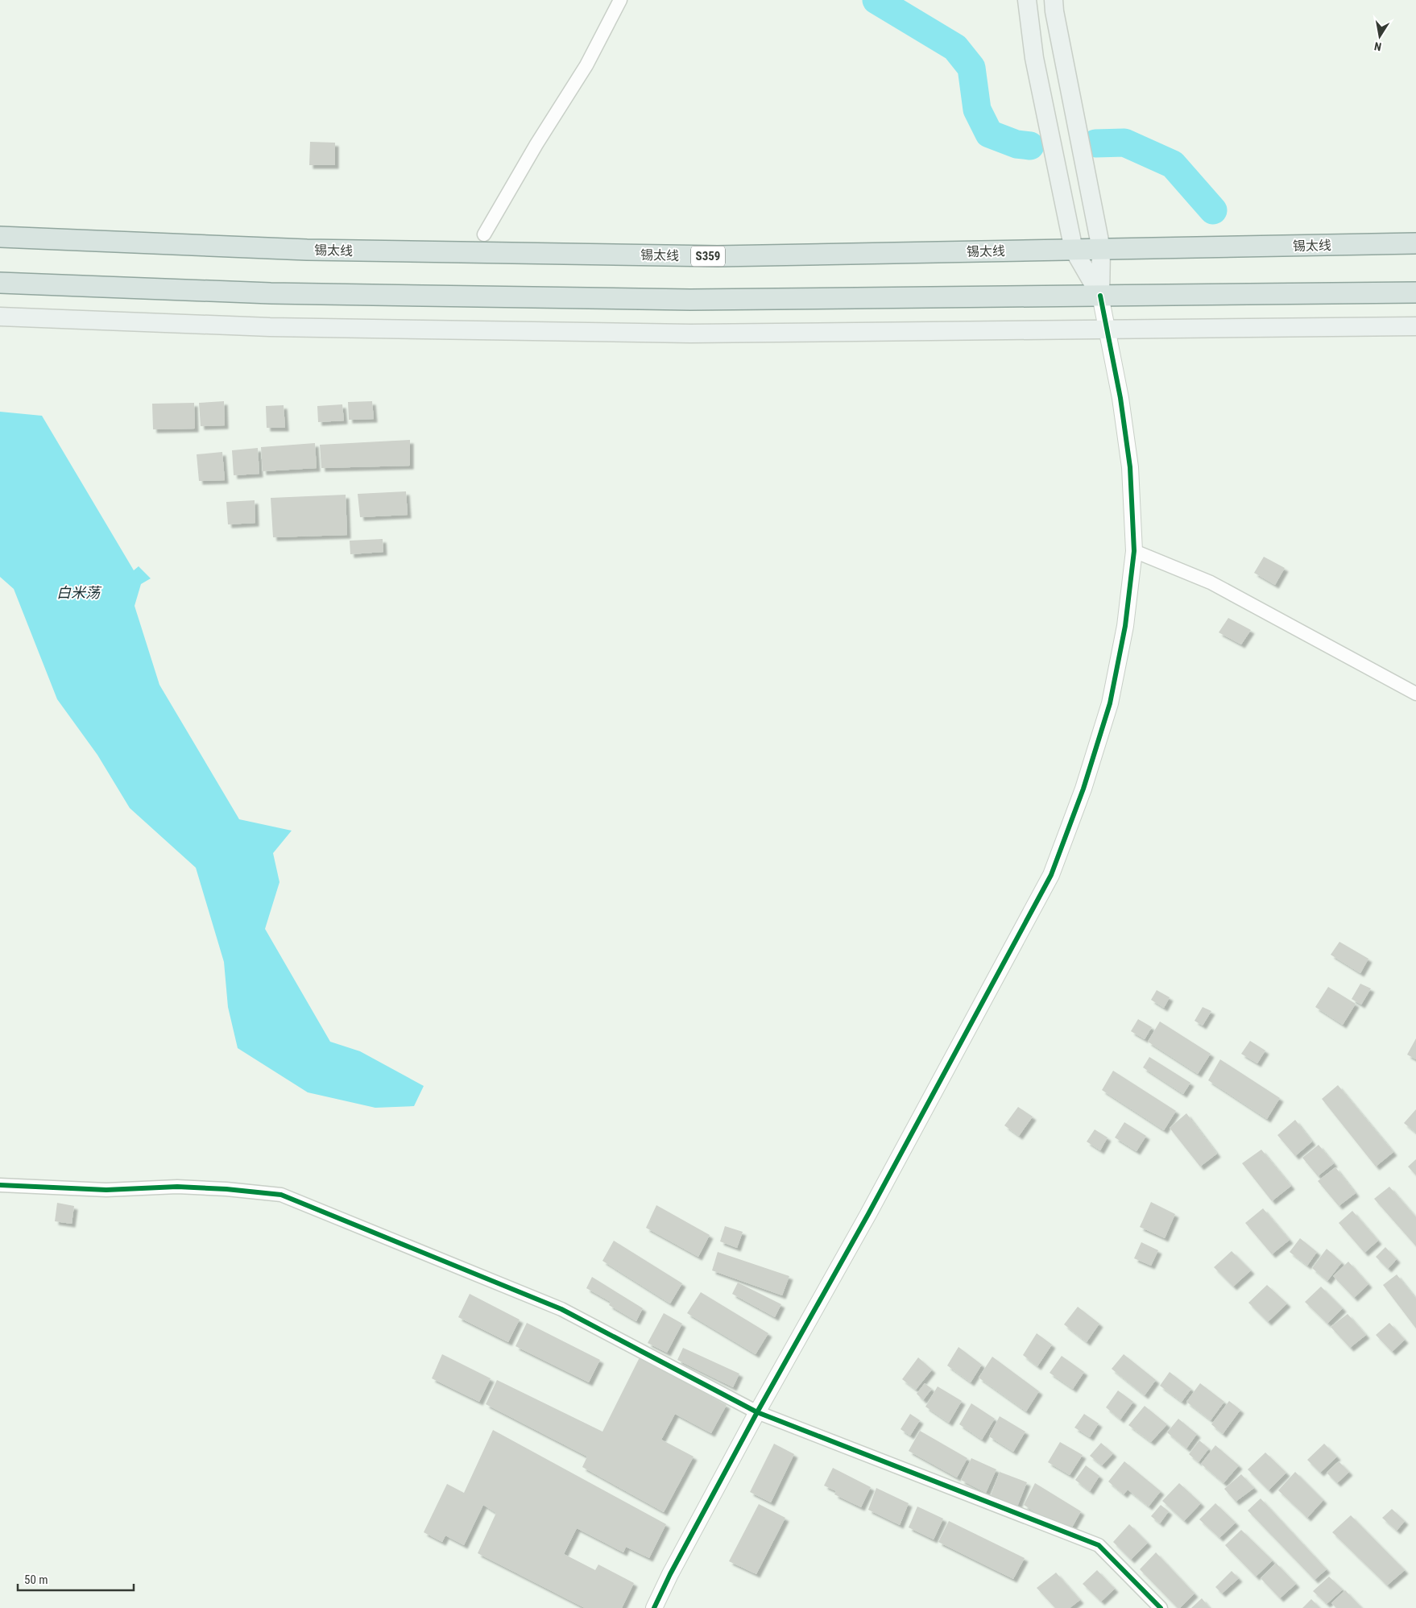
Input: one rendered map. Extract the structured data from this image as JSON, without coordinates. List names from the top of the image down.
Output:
{
  "streets": {
    "main road": ["锡太线", "S359"]
  },
  "water": ["白米荡"],
  "scale_bar": "50 m",
  "north": "bottom"
}
